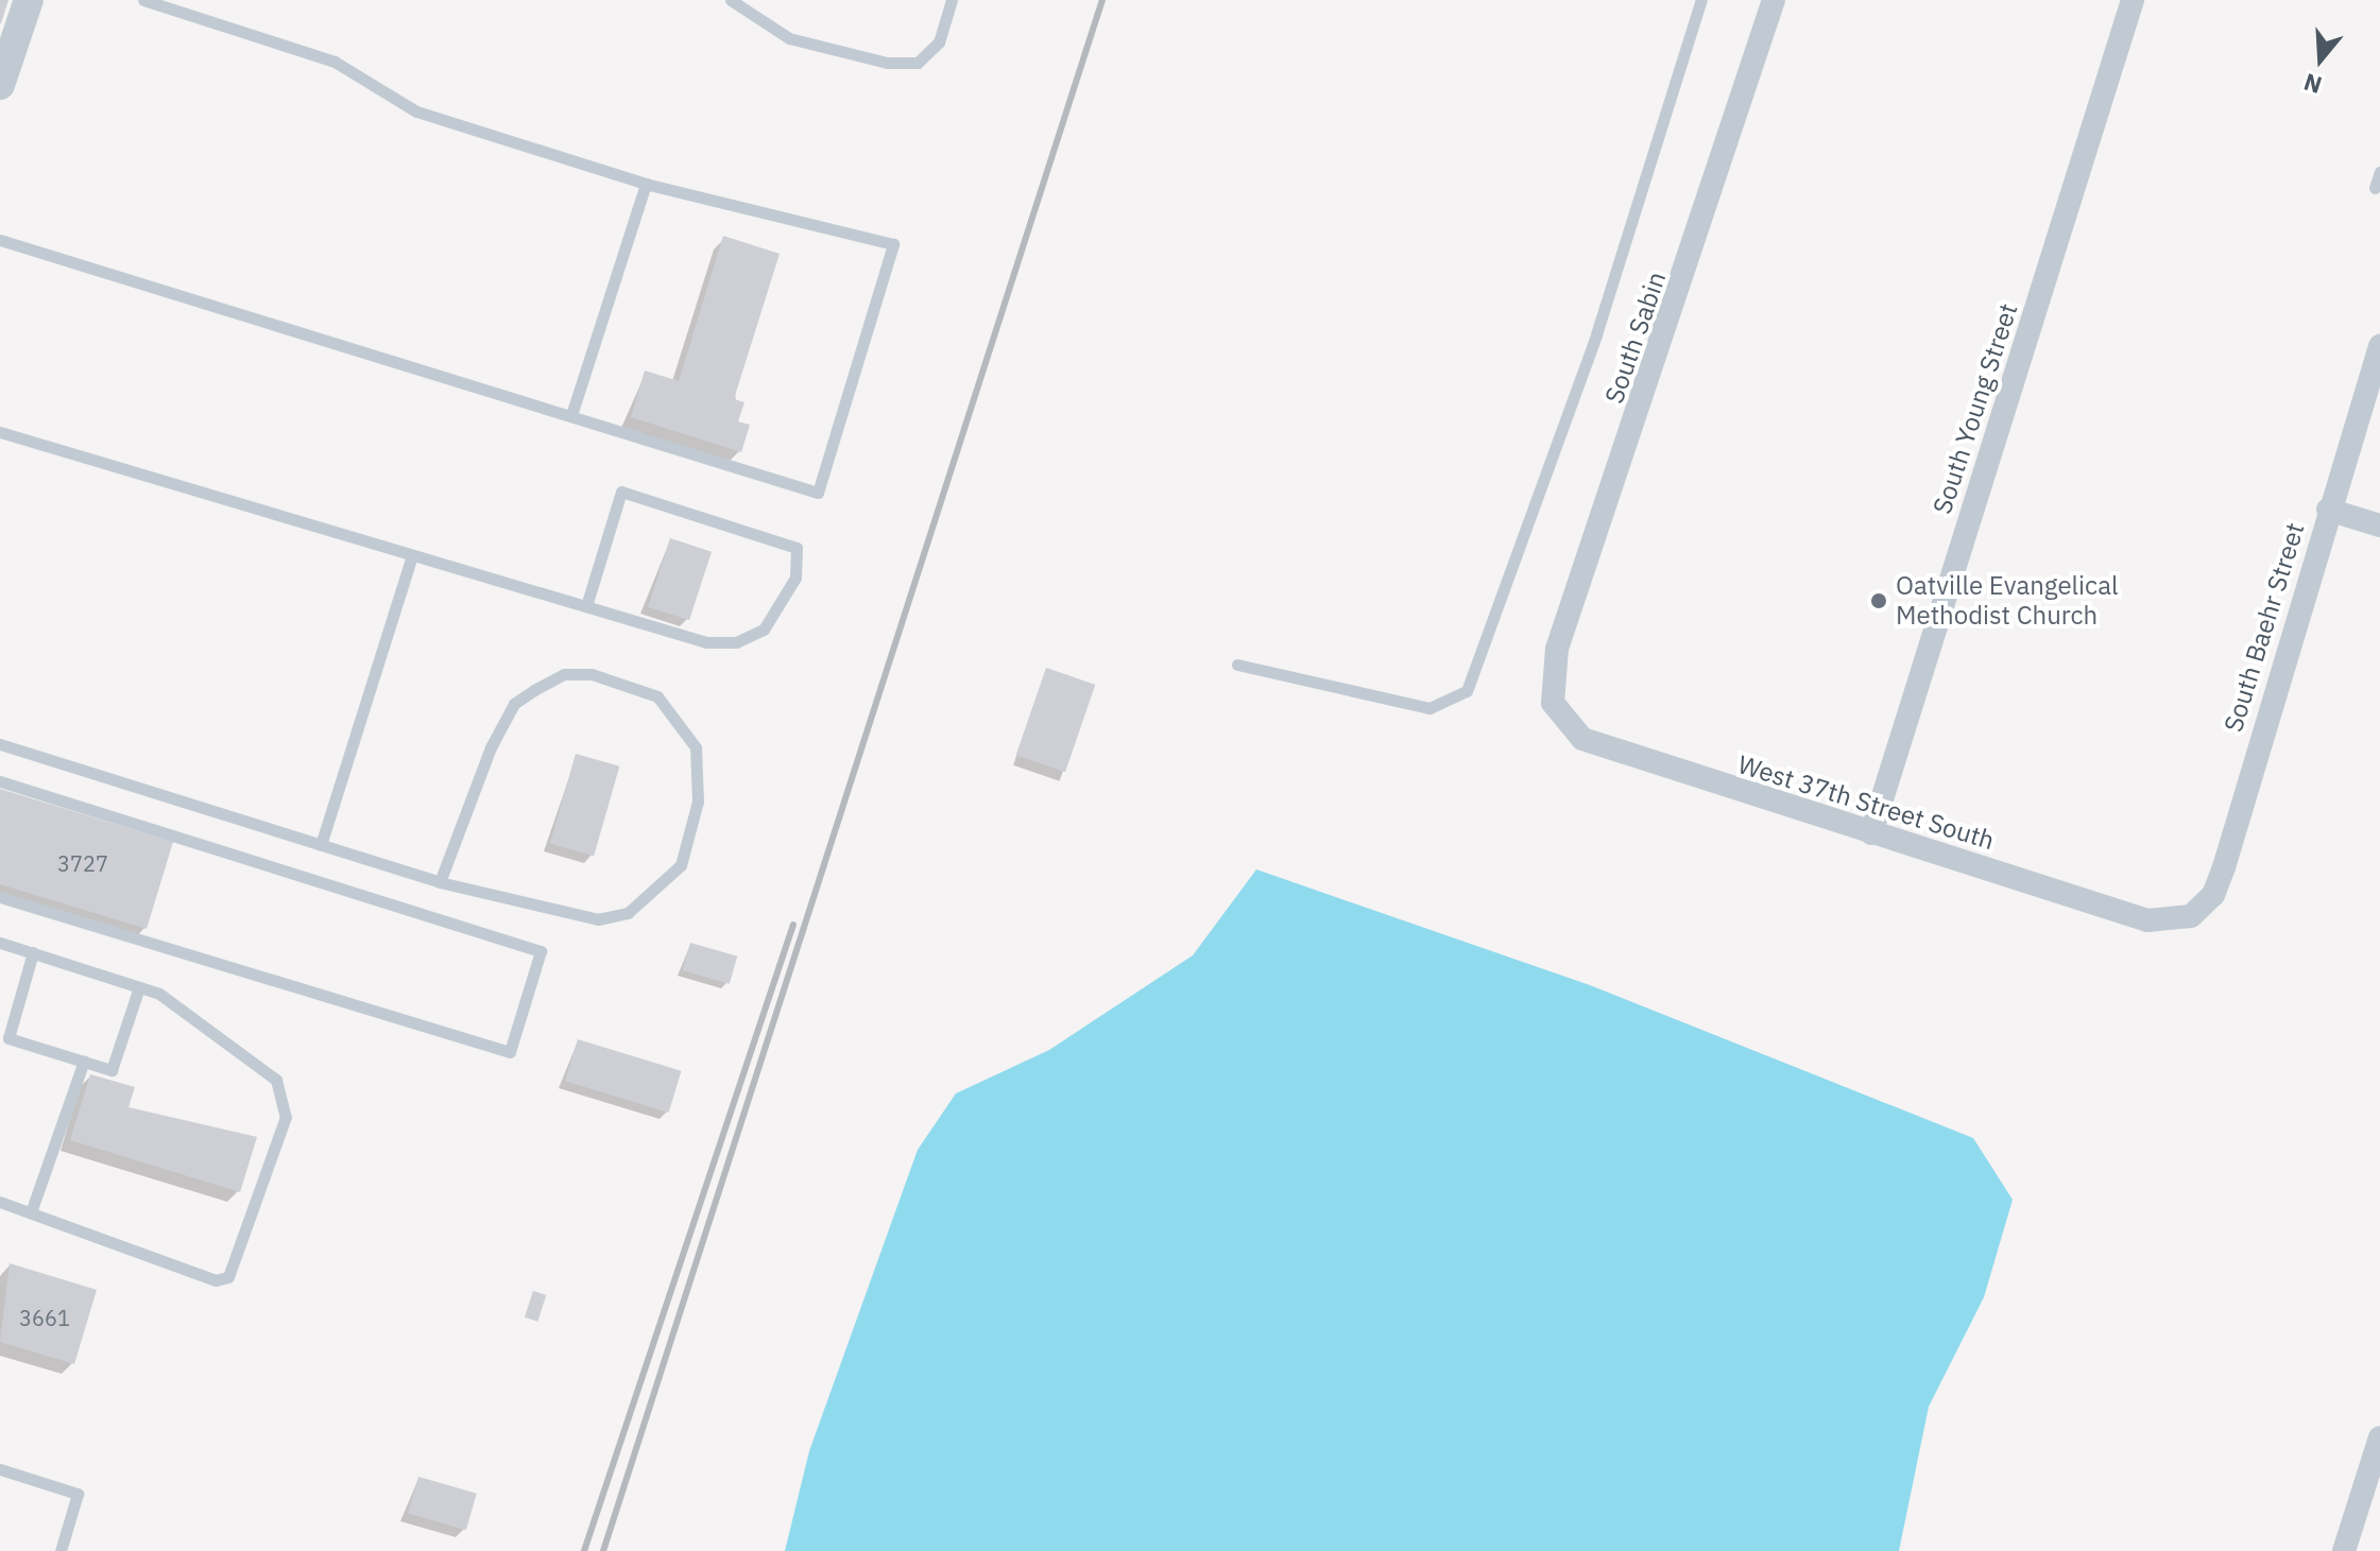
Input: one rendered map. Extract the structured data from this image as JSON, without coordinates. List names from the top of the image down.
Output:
{
  "streets": {
    "street": [
      "South Sabin",
      "South Young Street",
      "South Baehr Street",
      "West 37th Street South"
    ]
  },
  "crossings": [
    ["South Sabin", "West 37th Street South"],
    ["South Young Street", "West 37th Street South"],
    ["South Baehr Street", "West 37th Street South"]
  ],
  "places": ["Oatville Evangelical Methodist Church"],
  "house_numbers": ["3727", "3661"],
  "north": "bottom"
}
